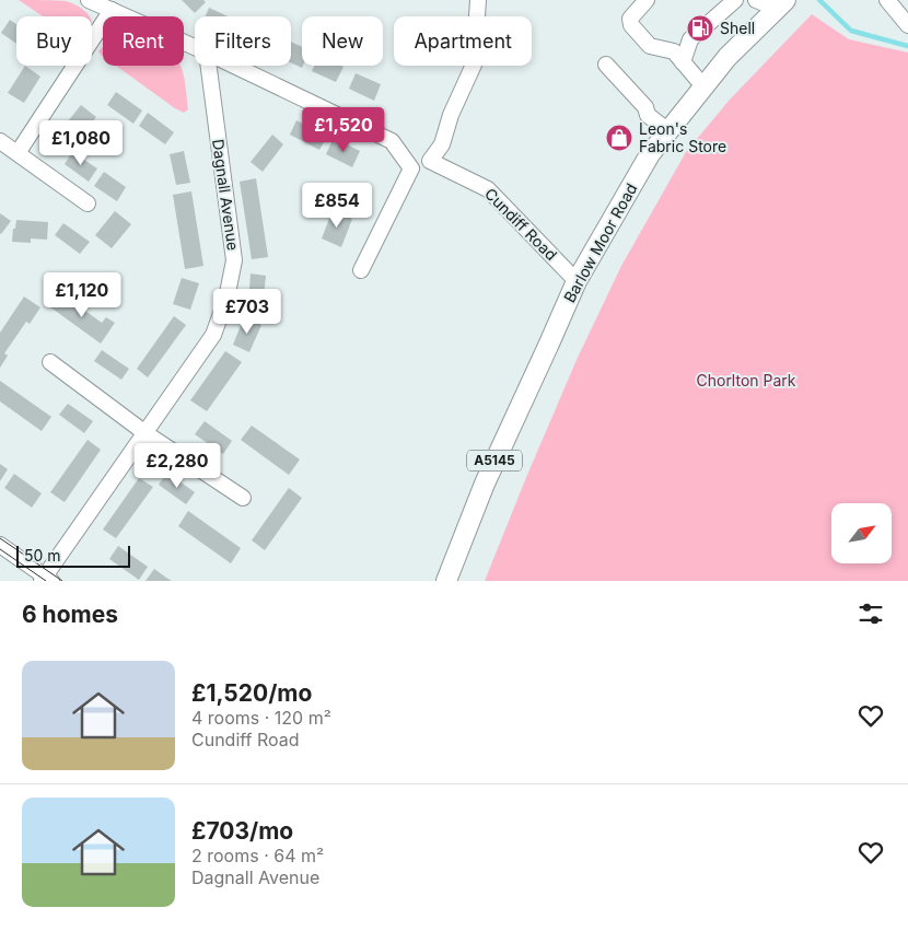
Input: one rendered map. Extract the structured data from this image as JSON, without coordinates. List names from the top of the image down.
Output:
{
  "streets": {
    "main road": ["Barlow Moor Road", "A5145"],
    "street": ["Dagnall Avenue", "Cundiff Road"]
  },
  "crossings": [
    ["Cundiff Road", "Barlow Moor Road"]
  ],
  "parks": ["Chorlton Park"],
  "places": {
    "fuel station": ["Shell"],
    "shop": ["Leon's Fabric Store"]
  },
  "scale_bar": "50 m",
  "north": "top right",
  "page": {
    "chip": [
      "Buy",
      "Rent",
      "Filters",
      "New",
      "Apartment"
    ],
    "price": [
      "£1,520",
      "£1,080",
      "£854",
      "£1,120",
      "£703",
      "£2,280"
    ],
    "scale": "50 m",
    "heading": "6 homes",
    "list": [
      {
        "name": "£1,520/mo",
        "note": "4 rooms · 120 m² · Cundiff Road"
      },
      {
        "name": "£703/mo",
        "note": "2 rooms · 64 m² · Dagnall Avenue"
      }
    ]
  }
}
